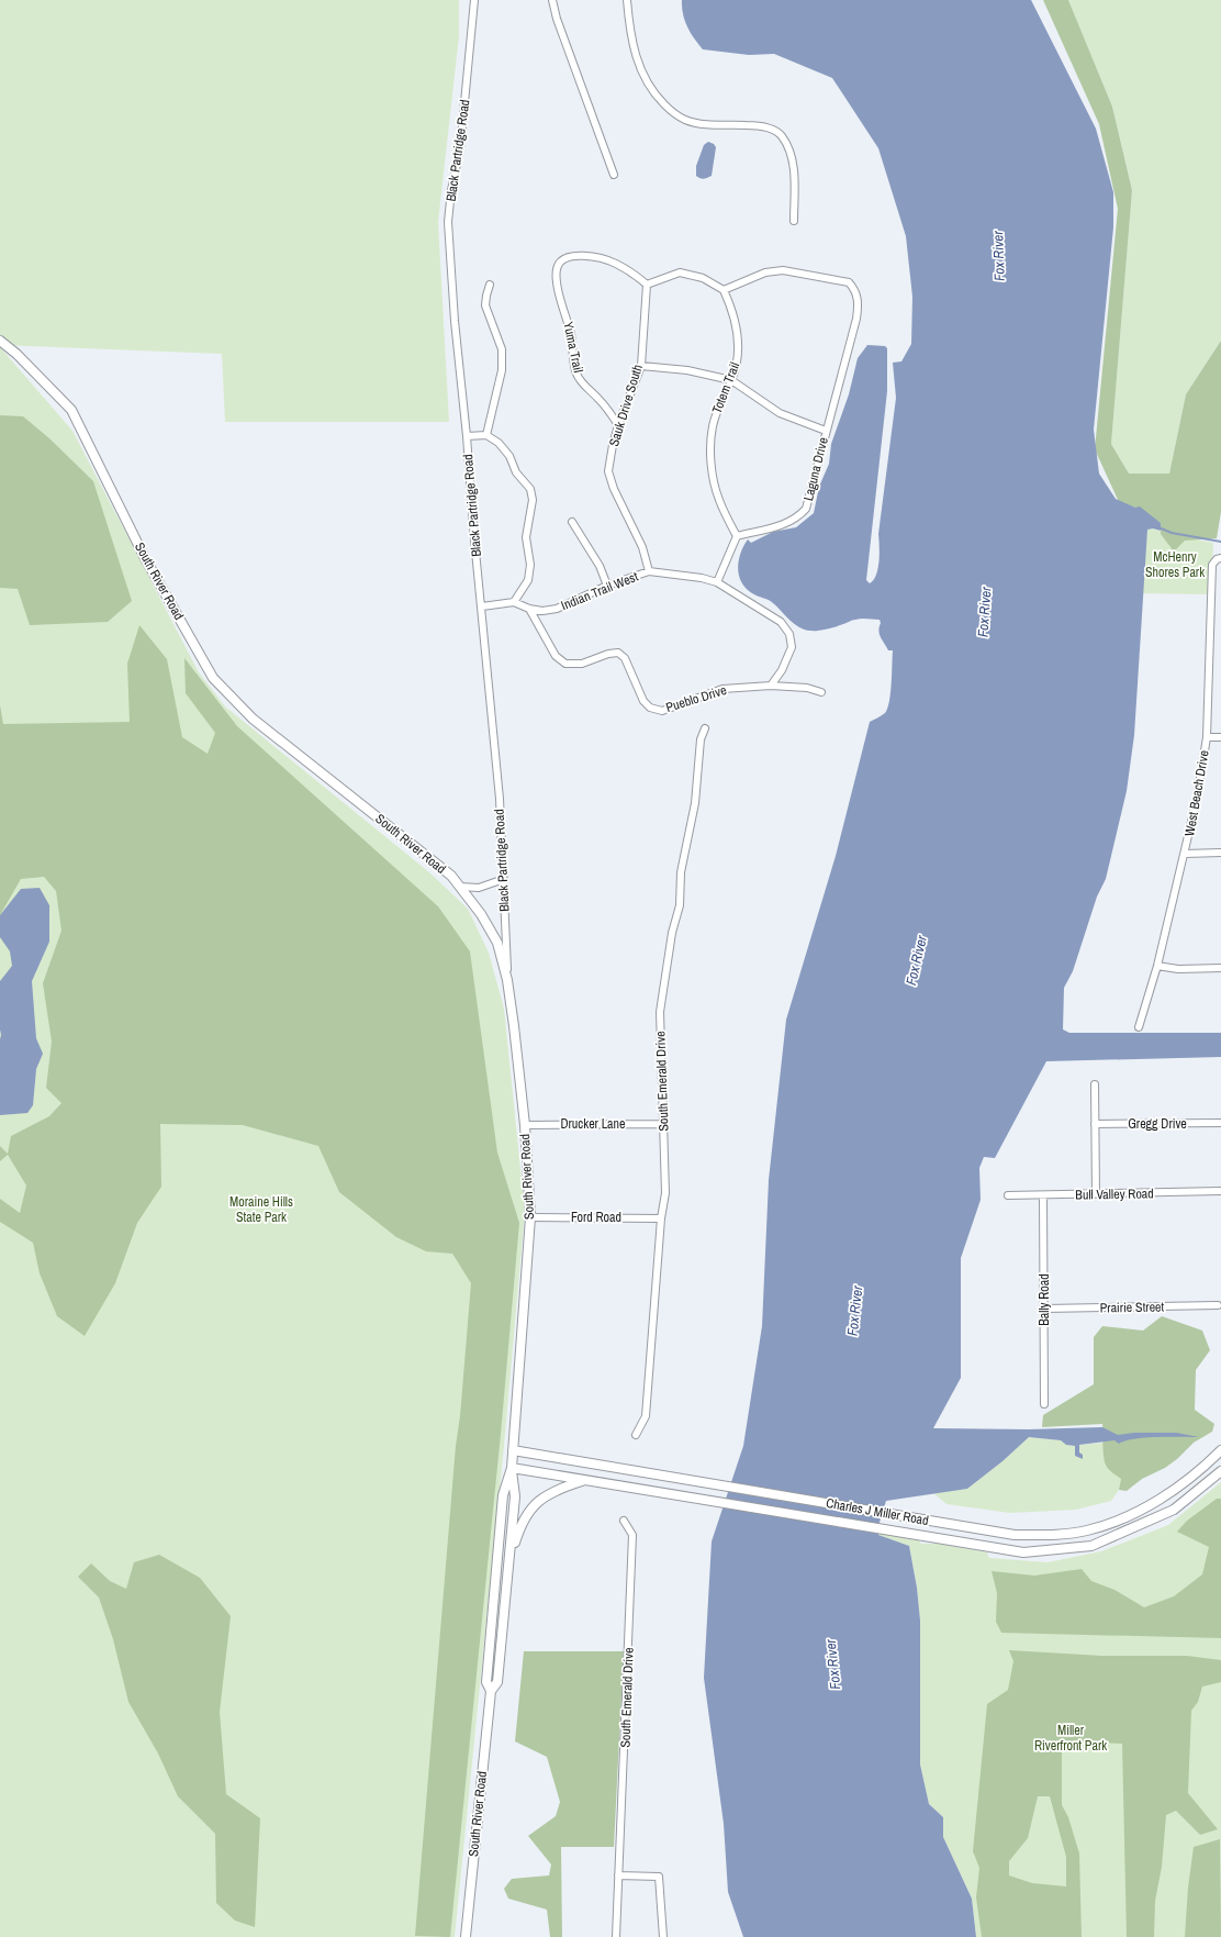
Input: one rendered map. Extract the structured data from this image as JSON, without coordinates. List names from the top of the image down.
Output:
{
  "streets": {
    "street": [
      "Black Partridge Road",
      "Yuma Trail",
      "Totem Trail",
      "Sauk Drive South",
      "Laguna Drive",
      "South River Road",
      "Indian Trail West",
      "Pueblo Drive",
      "West Beach Drive",
      "South Emerald Drive",
      "Drucker Lane",
      "Gregg Drive",
      "Bull Valley Road",
      "Ford Road",
      "Bally Road",
      "Prairie Street",
      "Charles J Miller Road"
    ]
  },
  "crossings": [
    ["Black Partridge Road", "South River Road"],
    ["Yuma Trail", "Sauk Drive South"],
    ["Totem Trail", "Laguna Drive"],
    ["Sauk Drive South", "Indian Trail West"],
    ["South River Road", "Drucker Lane"],
    ["South River Road", "Ford Road"],
    ["South River Road", "Charles J Miller Road"],
    ["Indian Trail West", "Pueblo Drive"],
    ["South Emerald Drive", "Drucker Lane"],
    ["South Emerald Drive", "Ford Road"],
    ["Bull Valley Road", "Bally Road"],
    ["Bally Road", "Prairie Street"]
  ],
  "water": ["Fox River"],
  "parks": ["McHenry Shores Park", "Moraine Hills State Park", "Miller Riverfront Park"]
}
